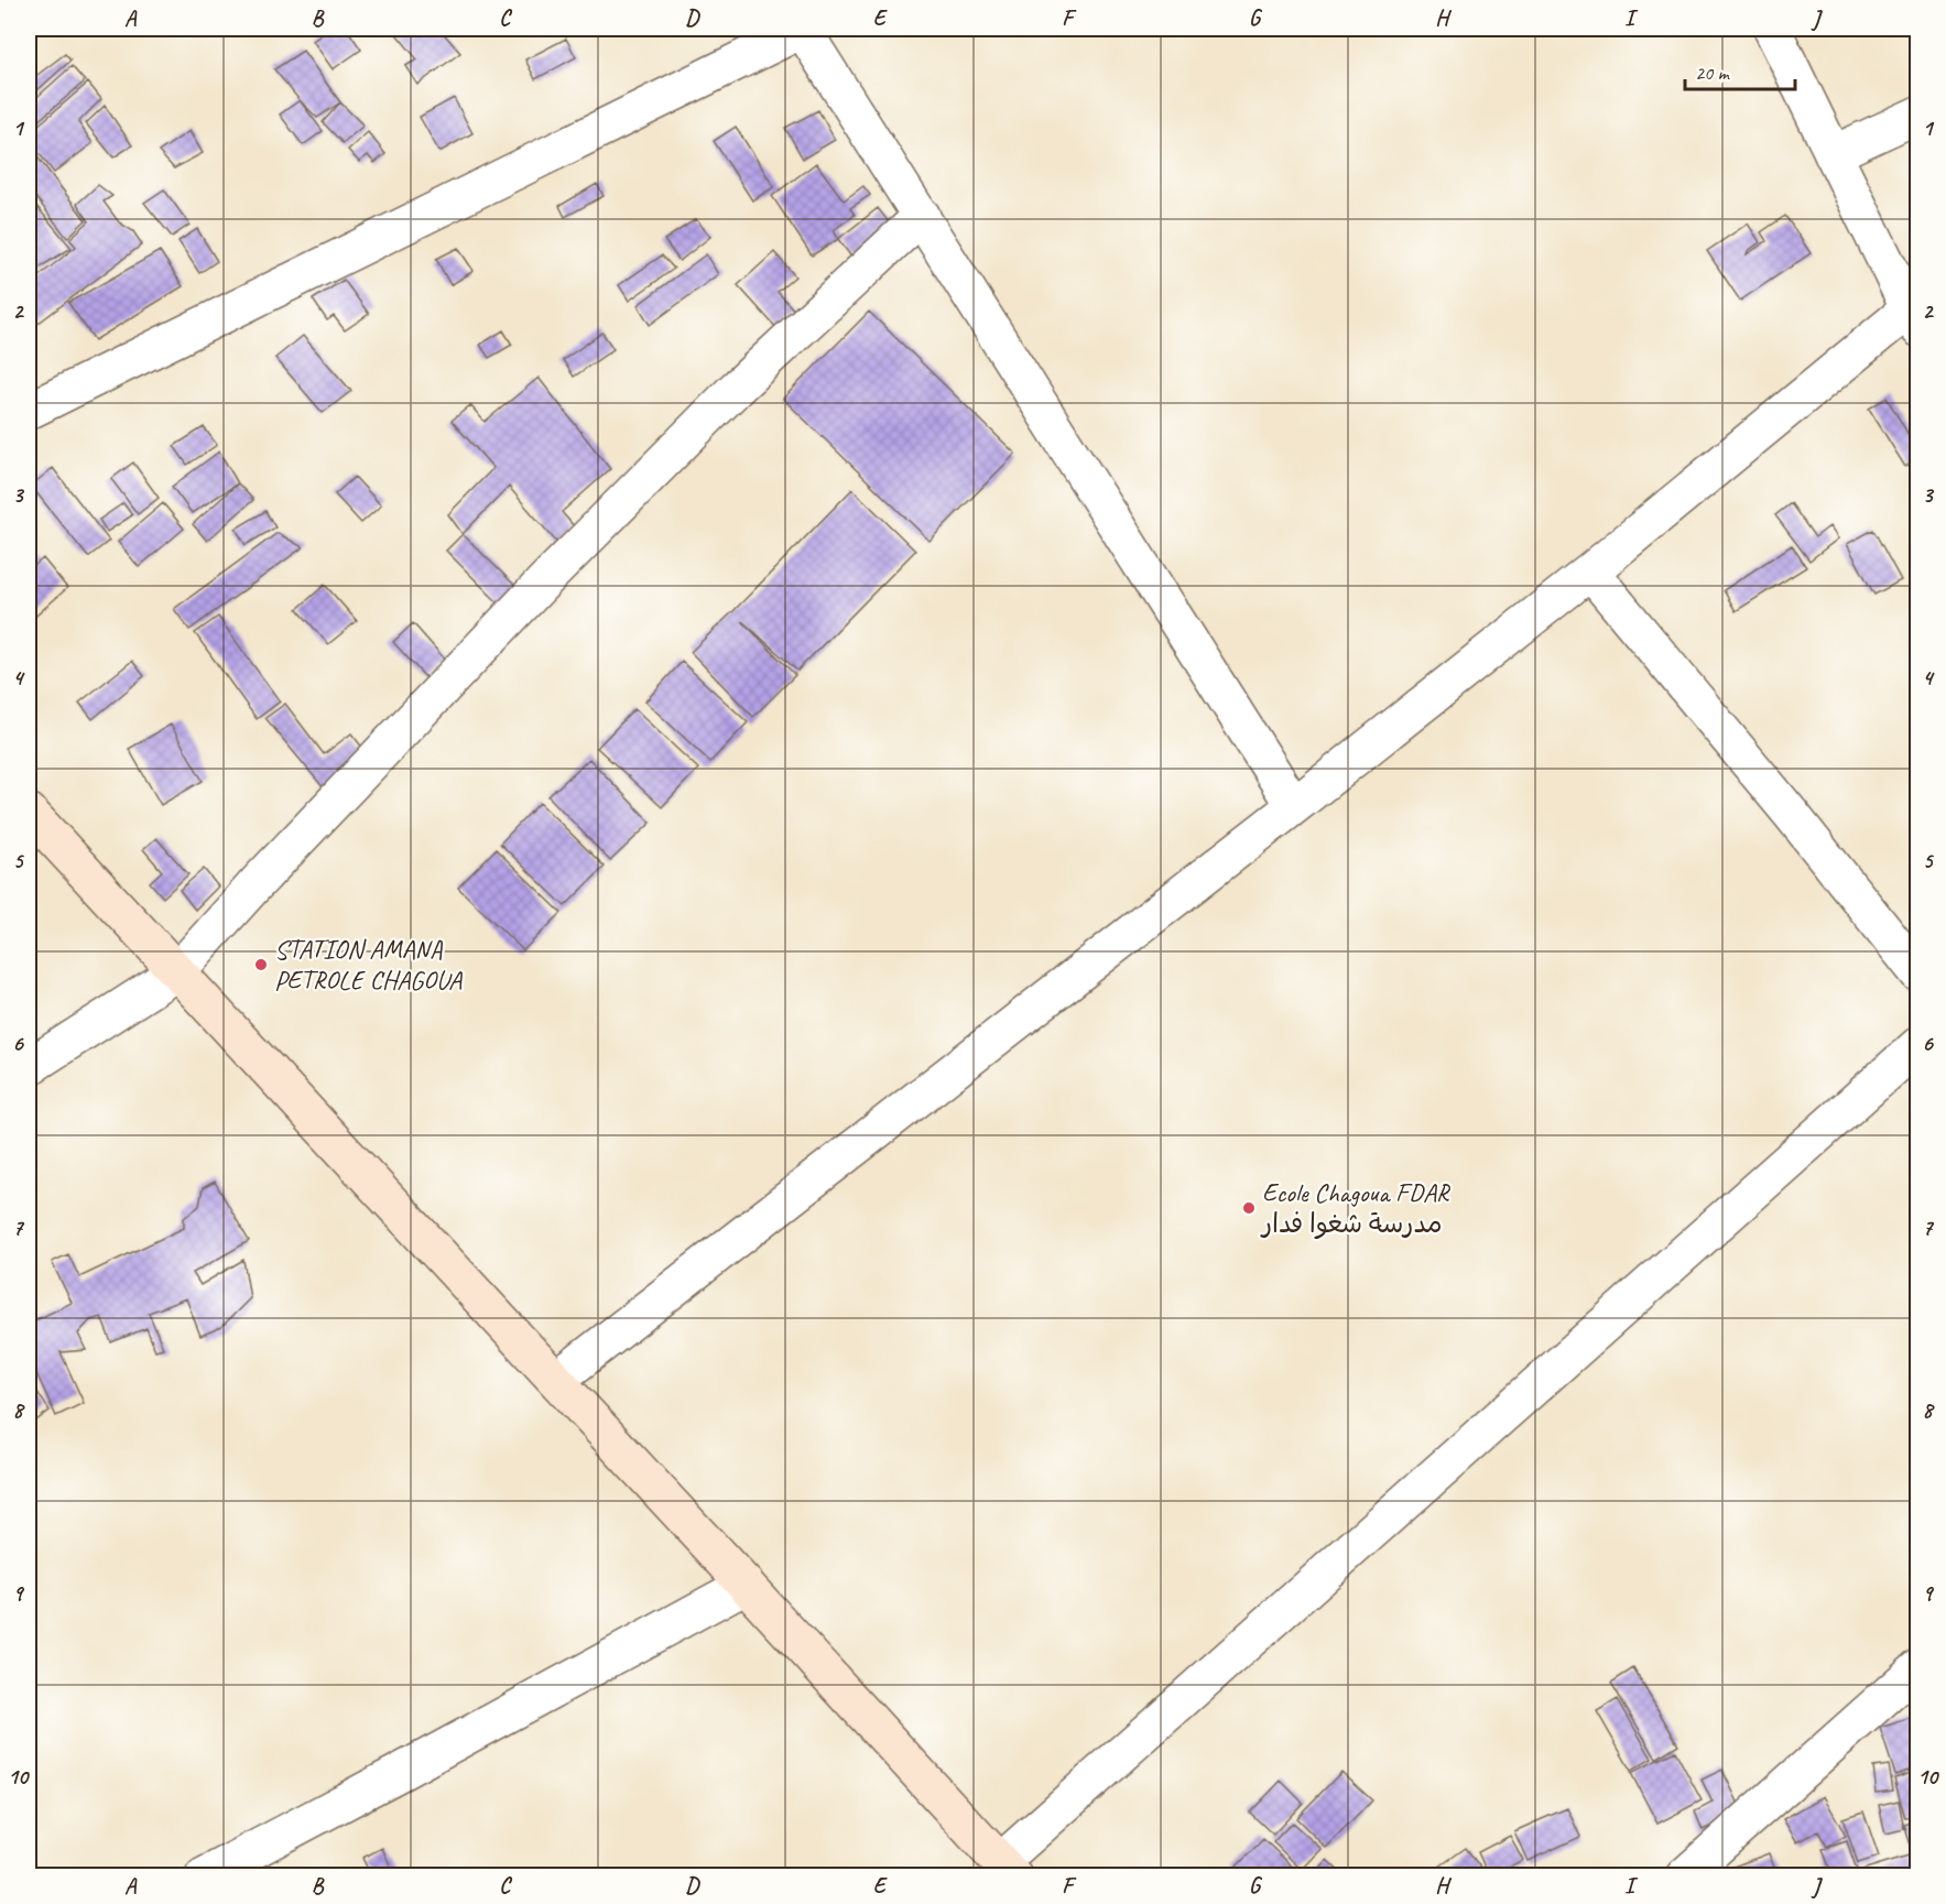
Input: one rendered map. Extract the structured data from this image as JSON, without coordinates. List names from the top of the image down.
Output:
{
  "places": ["STATION AMANA PETROLE CHAGOUA", "Ecole Chagoua FDAR مدرسة شغوا فدار"],
  "scale_bar": "20 m",
  "grid": {
    "columns": [
      "A",
      "B",
      "C",
      "D",
      "E",
      "F",
      "G",
      "H",
      "I",
      "J"
    ],
    "rows": [
      "1",
      "2",
      "3",
      "4",
      "5",
      "6",
      "7",
      "8",
      "9",
      "10"
    ]
  }
}
